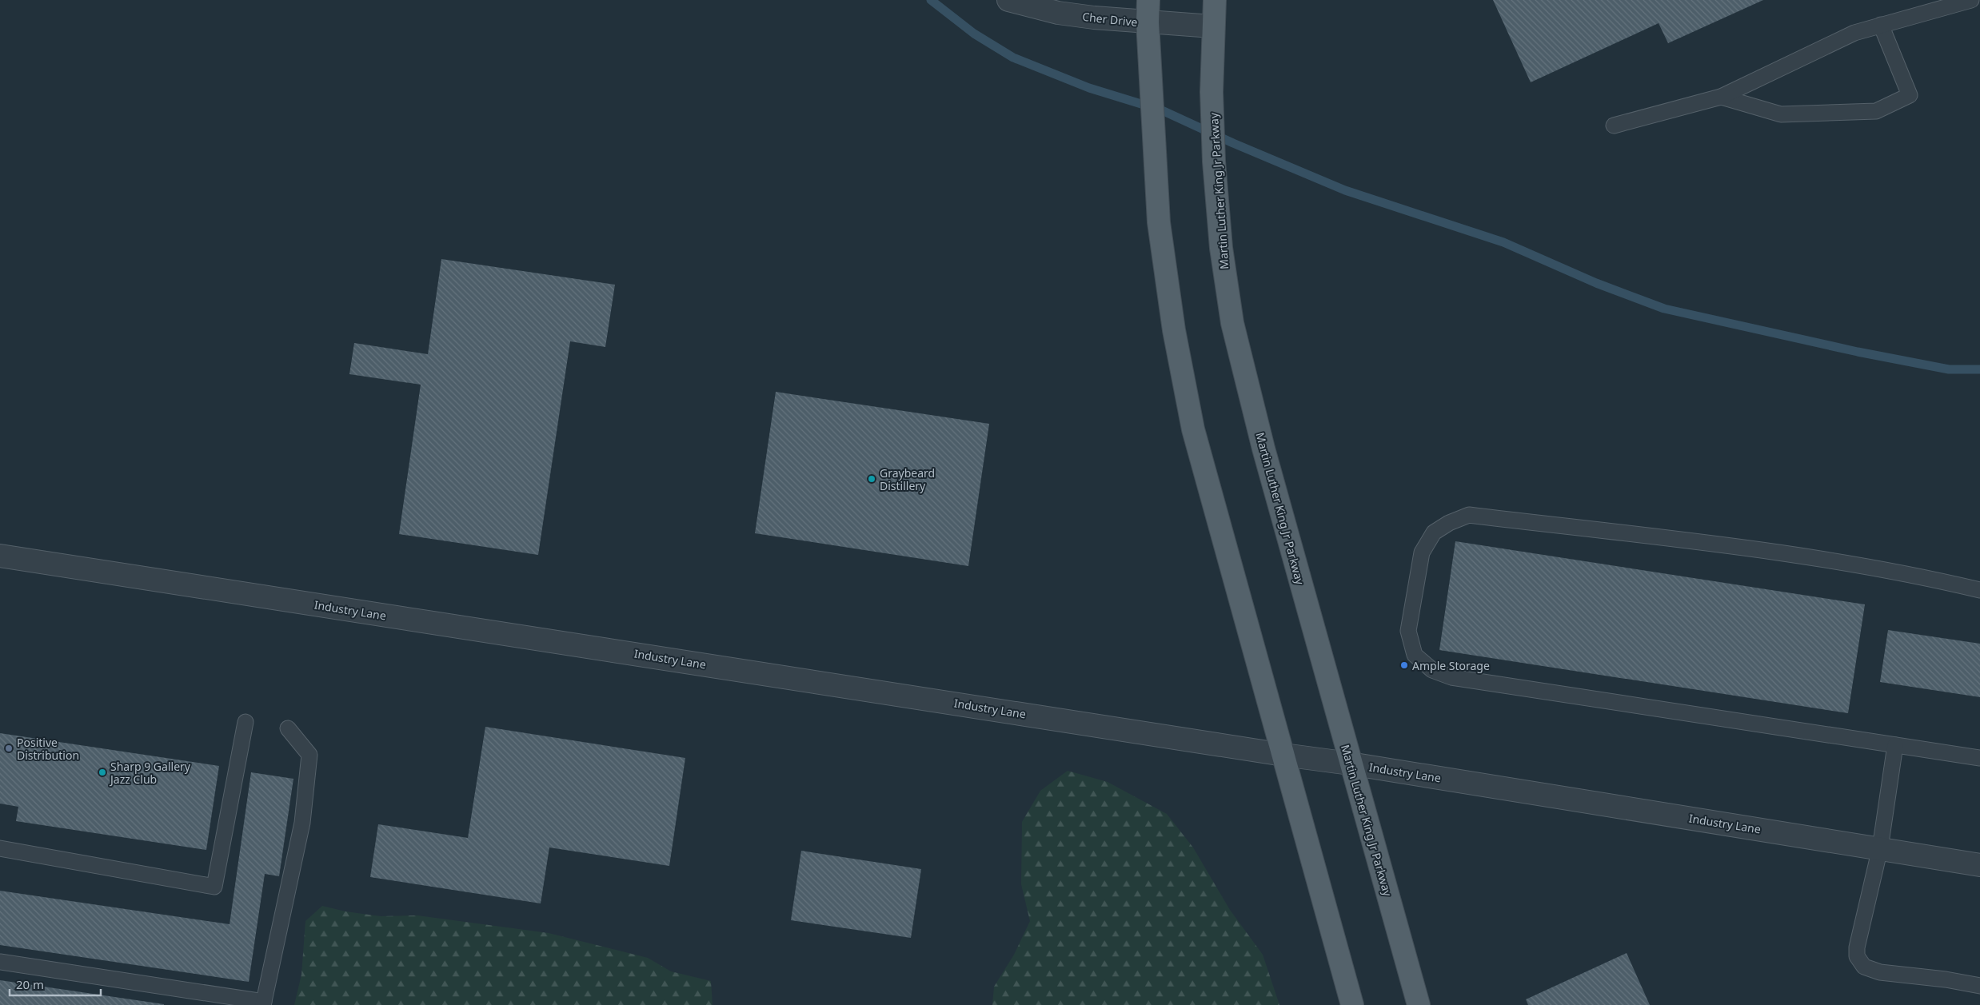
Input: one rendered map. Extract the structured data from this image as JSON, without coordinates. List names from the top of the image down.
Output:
{
  "streets": {
    "main road": ["Martin Luther King Jr Parkway"],
    "street": ["Cher Drive", "Industry Lane"]
  },
  "crossings": [
    ["Cher Drive", "Martin Luther King Jr Parkway"],
    ["Martin Luther King Jr Parkway", "Industry Lane"]
  ],
  "places": [
    "Graybeard Distillery",
    "Ample Storage",
    "Positive Distribution",
    "Sharp 9 Gallery Jazz Club"
  ],
  "scale_bar": "20 m"
}
